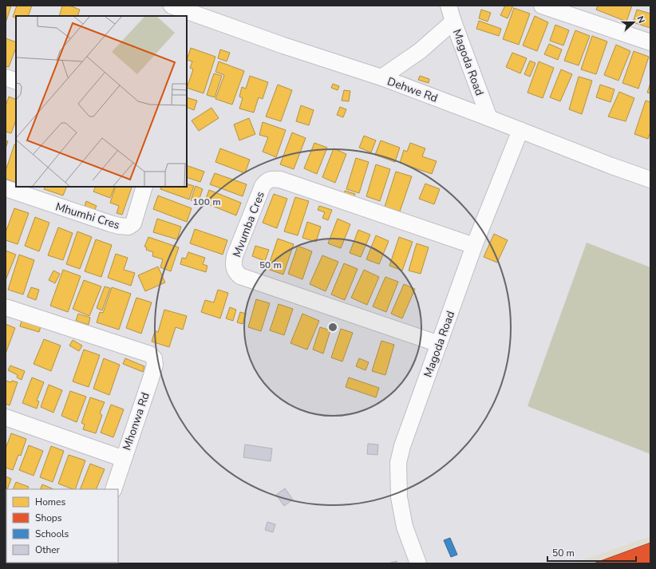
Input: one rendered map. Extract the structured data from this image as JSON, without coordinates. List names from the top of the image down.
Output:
{
  "streets": {
    "street": [
      "Magoda Road",
      "Dehwe Rd",
      "Mhumhi Cres",
      "Mvumba Cres",
      "Mhonwa Rd"
    ]
  },
  "crossings": [
    ["Magoda Road", "Dehwe Rd"],
    ["Magoda Road", "Mvumba Cres"]
  ],
  "legend": [
    "Homes",
    "Shops",
    "Schools",
    "Other"
  ],
  "scale_bar": "50 m",
  "north": "right",
  "rings": ["100 m", "50 m"]
}
